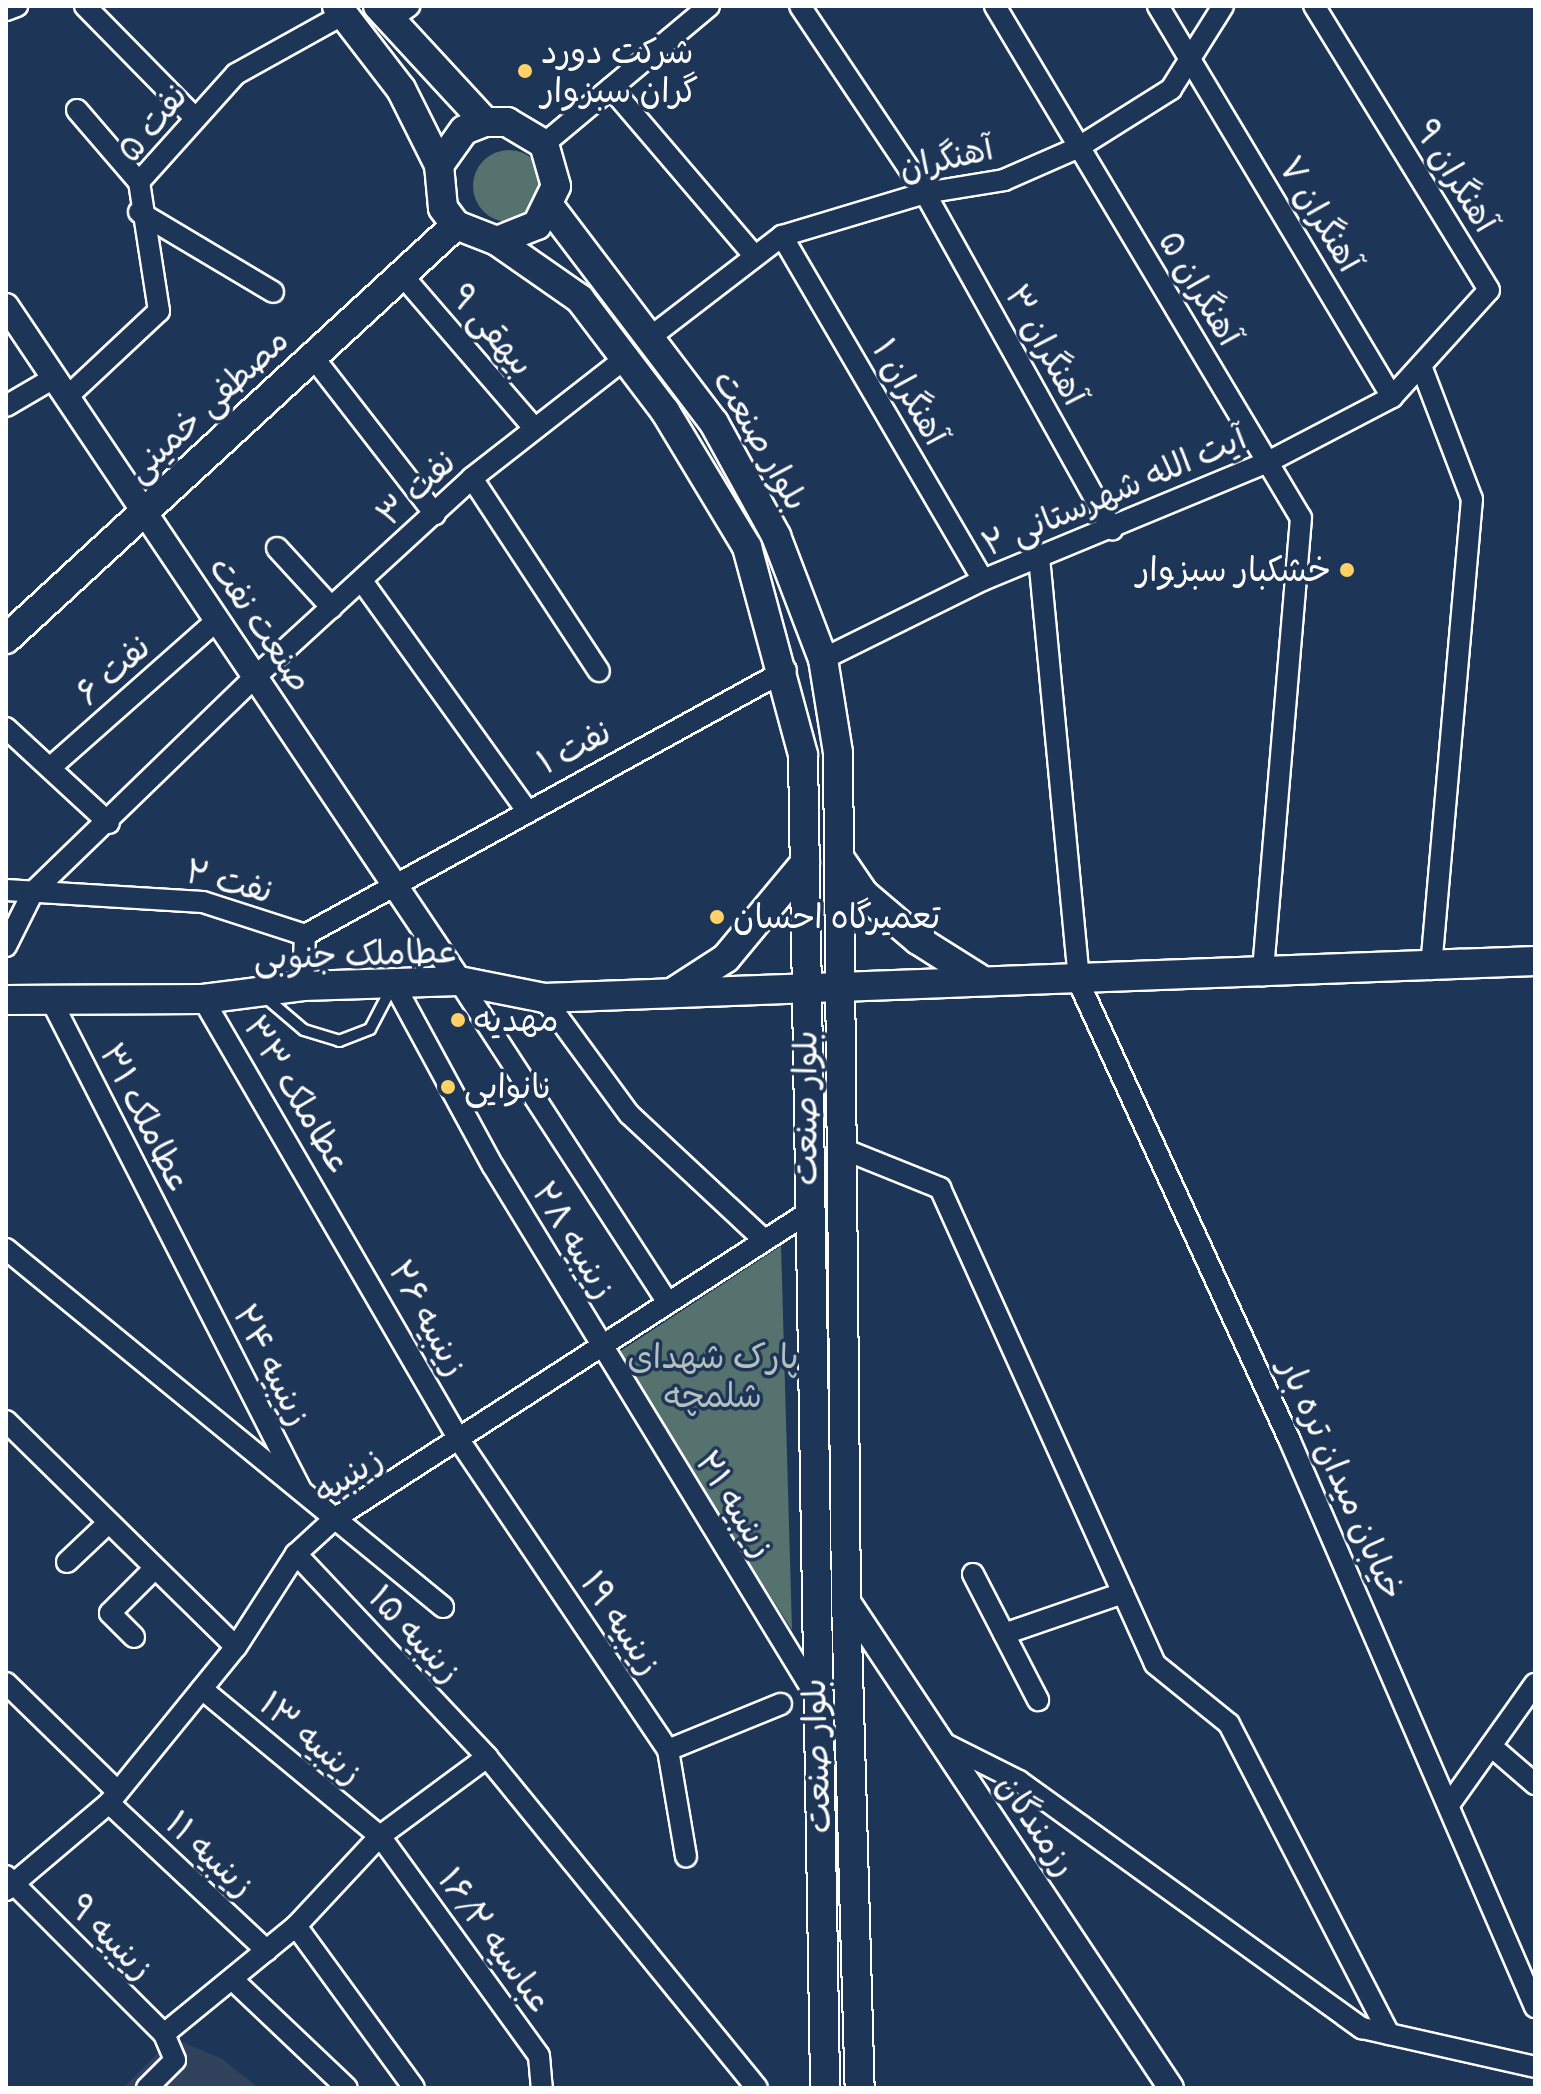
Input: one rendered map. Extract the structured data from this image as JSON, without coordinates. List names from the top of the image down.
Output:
{
  "streets": {
    "main road": ["مصطفی خمینی", "بلوار صنعت", "عطاملک جنوبی"],
    "street": [
      "نفت ۵",
      "آهنگران",
      "آهنگران ۹",
      "آهنگران ۷",
      "آهنگران ۵",
      "بیهقی ۹",
      "آهنگران ۳",
      "آهنگران ۱",
      "نفت ۳",
      "آیت الله شهرستانی ۲",
      "صنعت نفت",
      "نفت ۶",
      "نفت ۱",
      "نفت ۲",
      "عطاملک ۳۳",
      "عطاملک ۳۱",
      "زینبیه ۲۸",
      "زینبیه ۲۶",
      "زینبیه ۲۴",
      "زینبیه",
      "خیابان میدان تره بار",
      "زینبیه ۲۱",
      "زینبیه ۱۹",
      "زینبیه ۱۵",
      "زینبیه ۱۳",
      "رزمندگان",
      "زینبیه ۱۱",
      "زینبیه ۹",
      "عباسیه ۱۶/۲"
    ]
  },
  "crossings": [
    ["نفت ۵", "صنعت نفت"],
    ["آهنگران", "آهنگران ۷"],
    ["آهنگران", "آهنگران ۵"],
    ["آهنگران", "آهنگران ۳"],
    ["آهنگران", "آهنگران ۱"],
    ["آهنگران", "بلوار صنعت"],
    ["آهنگران ۹", "آیت الله شهرستانی ۲"],
    ["آهنگران ۷", "آیت الله شهرستانی ۲"],
    ["آهنگران ۵", "آیت الله شهرستانی ۲"],
    ["آهنگران ۵", "عطاملک جنوبی"],
    ["بیهقی ۹", "مصطفی خمینی"],
    ["بیهقی ۹", "نفت ۳"],
    ["آهنگران ۳", "آیت الله شهرستانی ۲"],
    ["آهنگران ۱", "آیت الله شهرستانی ۲"],
    ["مصطفی خمینی", "بلوار صنعت"],
    ["مصطفی خمینی", "صنعت نفت"],
    ["بلوار صنعت", "نفت ۳"],
    ["بلوار صنعت", "آیت الله شهرستانی ۲"],
    ["بلوار صنعت", "نفت ۱"],
    ["بلوار صنعت", "عطاملک جنوبی"],
    ["بلوار صنعت", "زینبیه"],
    ["بلوار صنعت", "زینبیه ۲۱"],
    ["بلوار صنعت", "رزمندگان"],
    ["نفت ۳", "صنعت نفت"],
    ["نفت ۳", "نفت ۲"],
    ["آیت الله شهرستانی ۲", "خیابان میدان تره بار"],
    ["صنعت نفت", "نفت ۶"],
    ["صنعت نفت", "نفت ۱"],
    ["صنعت نفت", "نفت ۲"],
    ["صنعت نفت", "عطاملک جنوبی"],
    ["نفت ۱", "نفت ۲"],
    ["عطاملک جنوبی", "عطاملک ۳۳"],
    ["عطاملک جنوبی", "عطاملک ۳۱"],
    ["عطاملک جنوبی", "زینبیه ۲۸"],
    ["عطاملک جنوبی", "خیابان میدان تره بار"],
    ["عطاملک ۳۳", "زینبیه ۲۶"],
    ["عطاملک ۳۱", "زینبیه ۲۴"],
    ["زینبیه ۲۸", "زینبیه"],
    ["زینبیه ۲۸", "زینبیه ۲۱"],
    ["زینبیه ۲۶", "زینبیه"],
    ["زینبیه ۲۶", "زینبیه ۱۹"],
    ["زینبیه", "زینبیه ۲۱"],
    ["زینبیه", "زینبیه ۱۹"],
    ["زینبیه", "زینبیه ۱۵"],
    ["زینبیه", "زینبیه ۱۳"],
    ["زینبیه", "زینبیه ۱۱"],
    ["زینبیه", "زینبیه ۹"],
    ["زینبیه ۱۳", "عباسیه ۱۶/۲"]
  ],
  "parks": ["پارک شهدای شلمچه"],
  "places": [
    "شرکت دورد گران سبزوار",
    "خشکبار سبزوار",
    "تعمیرگاه احسان",
    "مهدیه",
    "نانوایی"
  ]
}
